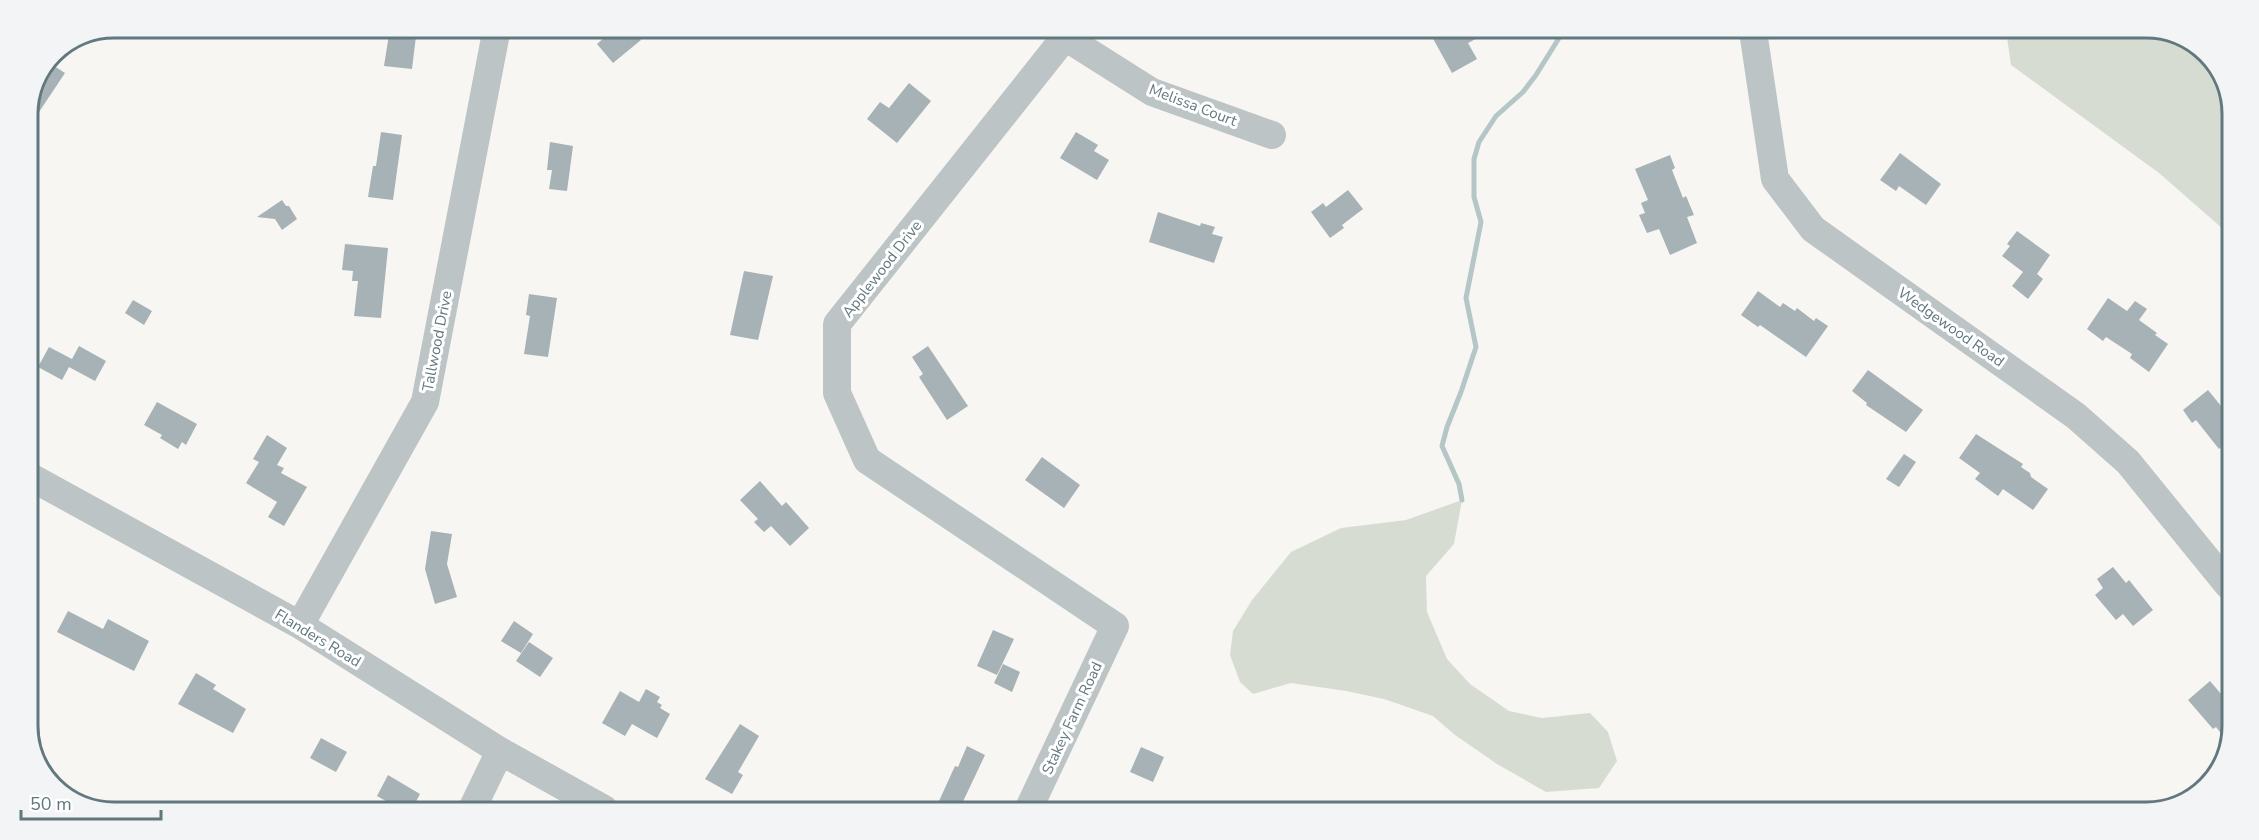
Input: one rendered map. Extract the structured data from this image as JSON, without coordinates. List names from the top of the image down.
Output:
{
  "streets": {
    "street": [
      "Melissa Court",
      "Applewood Drive",
      "Wedgewood Road",
      "Tallwood Drive",
      "Flanders Road",
      "Stakey Farm Road"
    ]
  },
  "crossings": [
    ["Applewood Drive", "Stakey Farm Road"],
    ["Tallwood Drive", "Flanders Road"]
  ],
  "scale_bar": "50 m"
}
